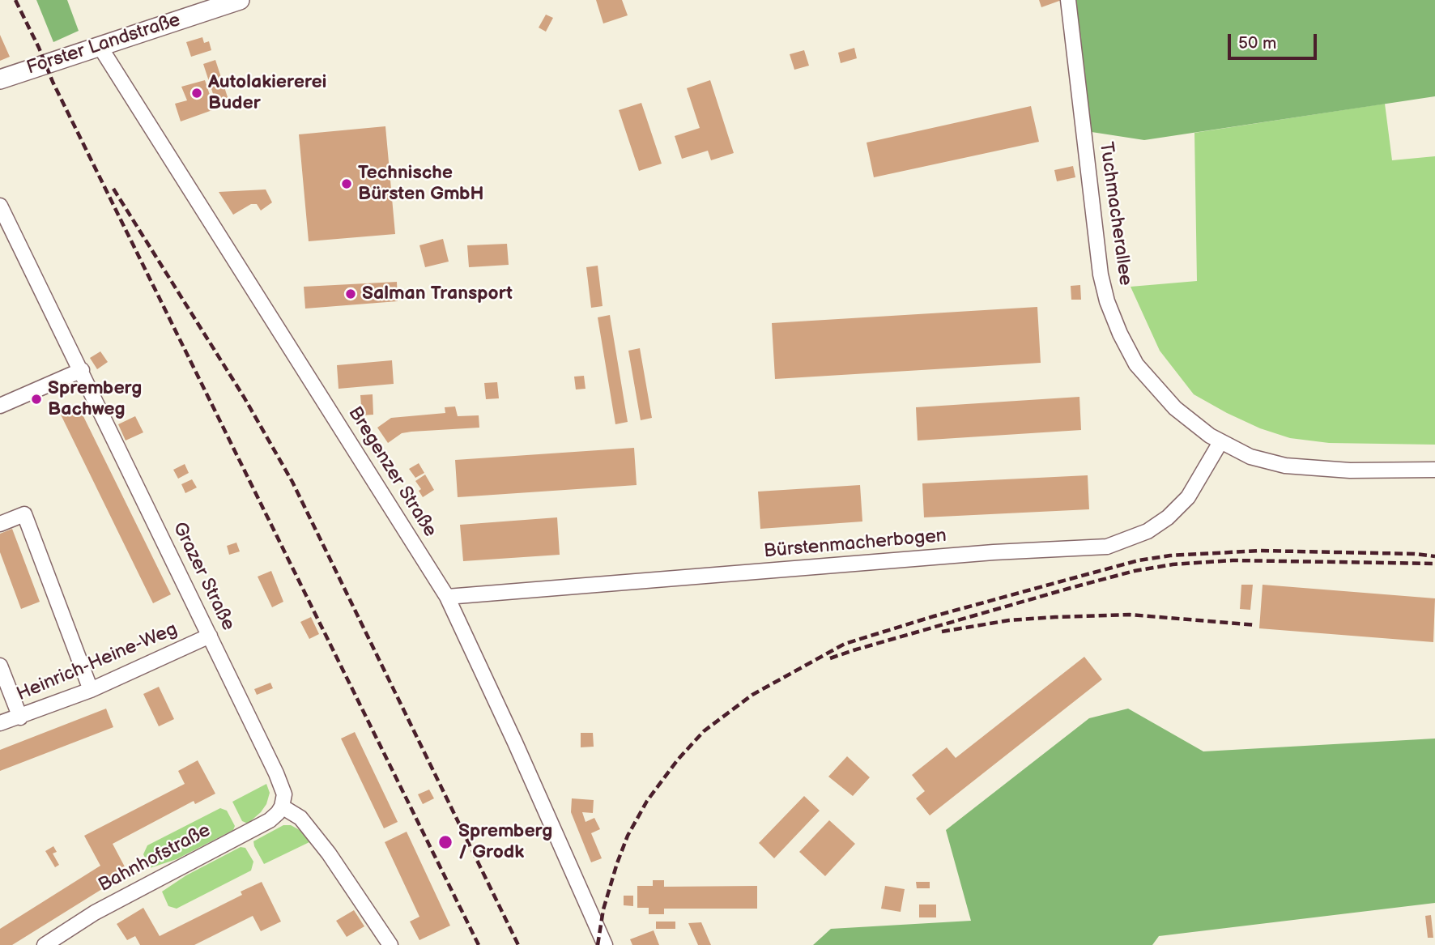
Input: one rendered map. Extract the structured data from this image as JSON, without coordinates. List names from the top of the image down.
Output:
{
  "streets": {
    "main road": ["Forster Landstraße"],
    "street": [
      "Tuchmacherallee",
      "Bregenzer Straße",
      "Bürstenmacherbogen",
      "Grazer Straße",
      "Heinrich-Heine-Weg",
      "Bahnhofstraße"
    ]
  },
  "crossings": [
    ["Forster Landstraße", "Bregenzer Straße"],
    ["Tuchmacherallee", "Bürstenmacherbogen"],
    ["Bregenzer Straße", "Bürstenmacherbogen"],
    ["Grazer Straße", "Heinrich-Heine-Weg"],
    ["Grazer Straße", "Bahnhofstraße"]
  ],
  "places": [
    "Autolakiererei Buder",
    "Technische Bürsten GmbH",
    "Salman Transport",
    "Spremberg Bachweg",
    "Spremberg / Grodk"
  ],
  "scale_bar": "50 m"
}
